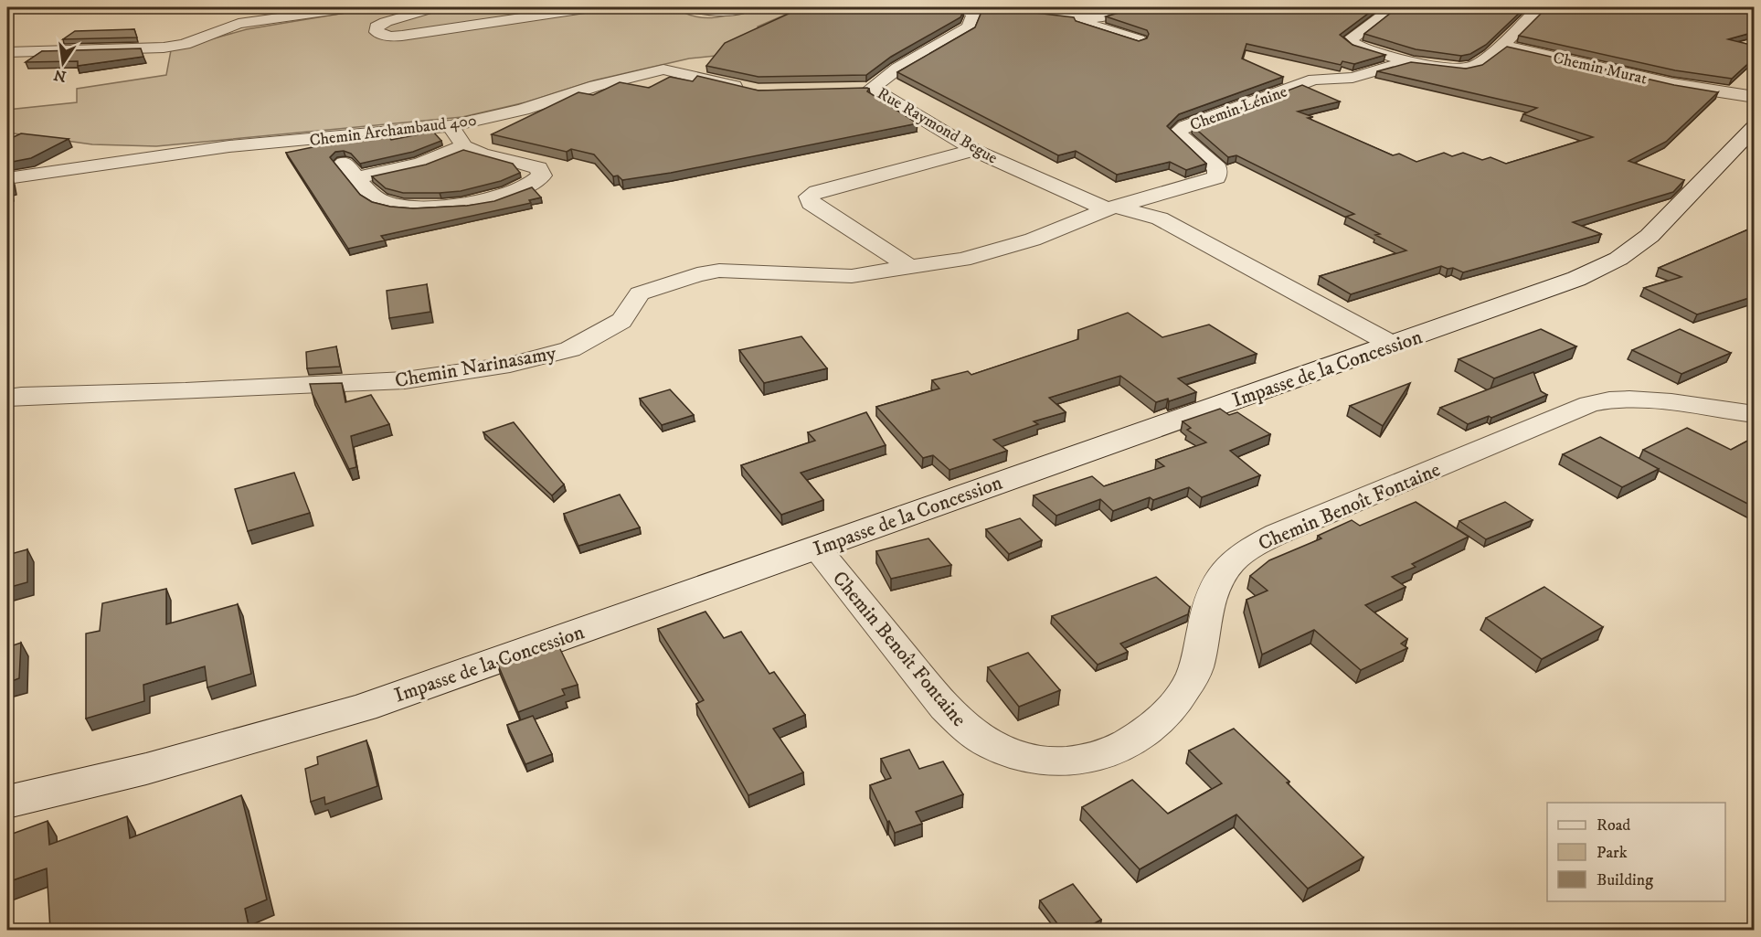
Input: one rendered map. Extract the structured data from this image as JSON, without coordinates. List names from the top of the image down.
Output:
{
  "streets": {
    "street": [
      "Chemin Murat",
      "Chemin Lénine",
      "Rue Raymond Begue",
      "Chemin Archambaud 400",
      "Chemin Narinasamy",
      "Impasse de la Concession",
      "Chemin Benoît Fontaine"
    ]
  },
  "crossings": [
    ["Chemin Lénine", "Rue Raymond Begue"],
    ["Chemin Lénine", "Chemin Narinasamy"],
    ["Rue Raymond Begue", "Chemin Narinasamy"],
    ["Rue Raymond Begue", "Impasse de la Concession"],
    ["Impasse de la Concession", "Chemin Benoît Fontaine"]
  ],
  "legend": ["Road", "Park", "Building"],
  "north": "bottom"
}
